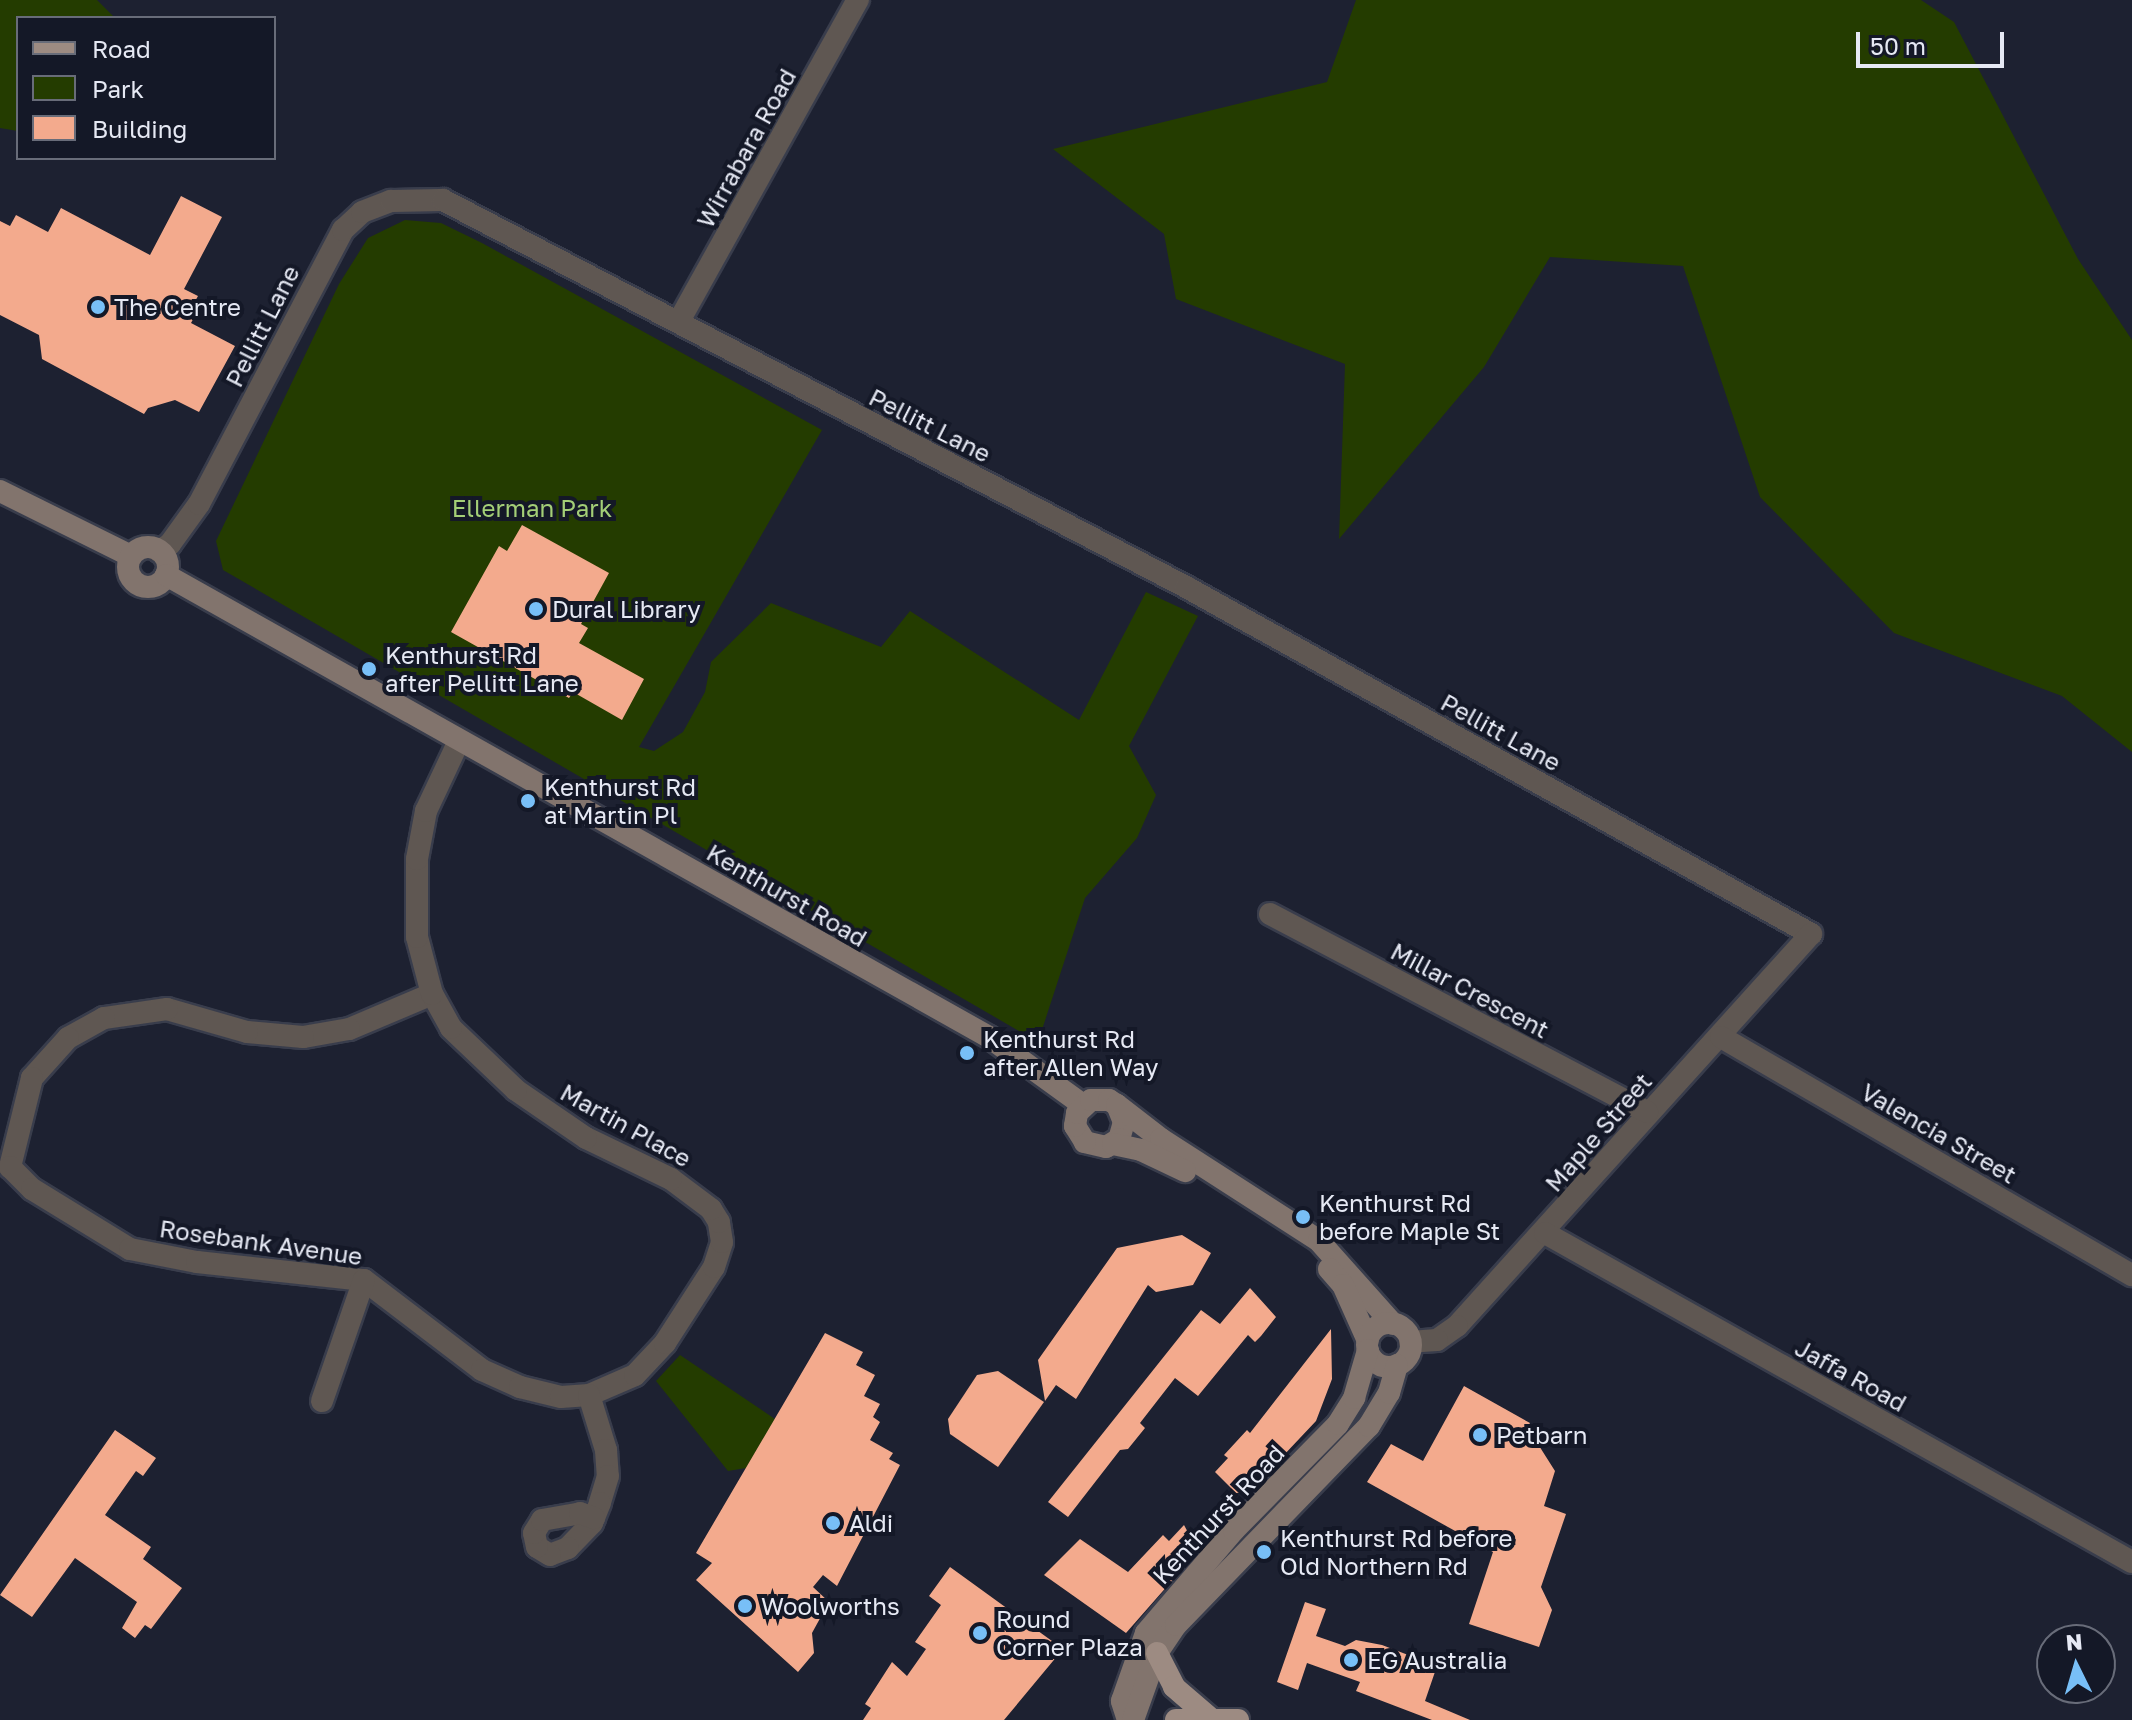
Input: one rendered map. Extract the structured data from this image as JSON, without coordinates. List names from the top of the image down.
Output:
{
  "streets": {
    "main road": ["Kenthurst Road"],
    "street": [
      "Wirrabara Road",
      "Pellitt Lane",
      "Millar Crescent",
      "Martin Place",
      "Maple Street",
      "Valencia Street",
      "Rosebank Avenue",
      "Jaffa Road"
    ]
  },
  "crossings": [
    ["Wirrabara Road", "Pellitt Lane"],
    ["Pellitt Lane", "Kenthurst Road"],
    ["Pellitt Lane", "Maple Street"],
    ["Kenthurst Road", "Martin Place"],
    ["Kenthurst Road", "Maple Street"],
    ["Millar Crescent", "Maple Street"],
    ["Martin Place", "Rosebank Avenue"],
    ["Maple Street", "Valencia Street"],
    ["Maple Street", "Jaffa Road"]
  ],
  "parks": ["Ellerman Park"],
  "places": [
    "The Centre",
    "Dural Library",
    "Kenthurst Rd after Pellitt Lane",
    "Kenthurst Rd at Martin Pl",
    "Kenthurst Rd after Allen Way",
    "Kenthurst Rd before Maple St",
    "Petbarn",
    "Aldi",
    "Kenthurst Rd before Old Northern Rd",
    "Woolworths",
    "Round Corner Plaza",
    "EG Australia"
  ],
  "legend": ["Road", "Park", "Building"],
  "scale_bar": "50 m",
  "north": "top"
}
